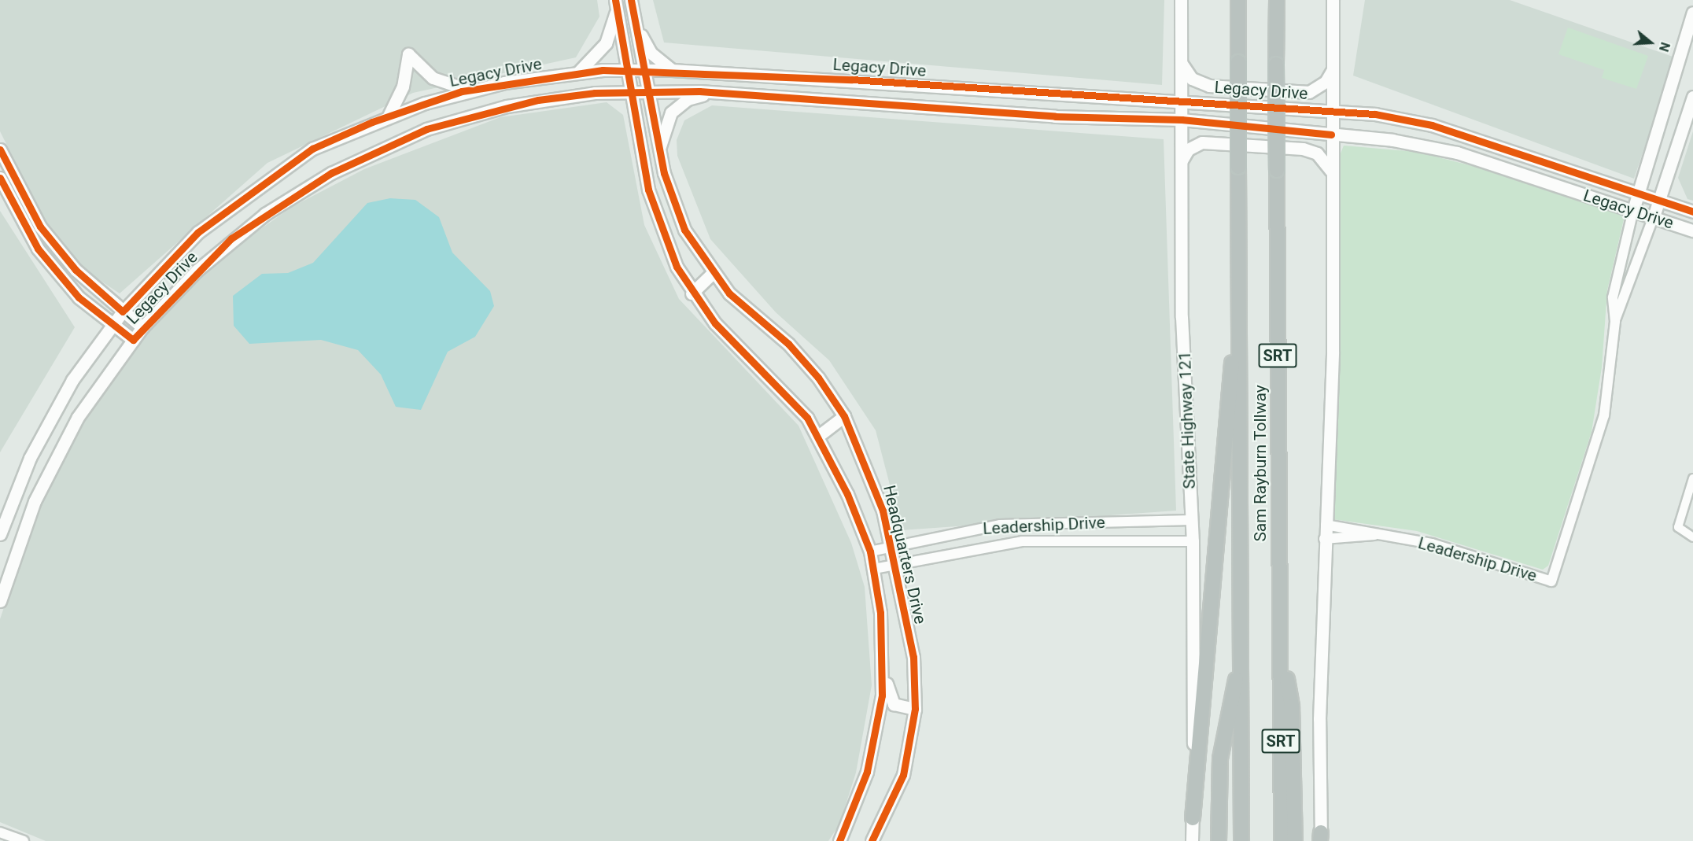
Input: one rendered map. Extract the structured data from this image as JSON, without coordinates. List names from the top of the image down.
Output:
{
  "streets": {
    "highway": ["SRT", "Sam Rayburn Tollway"],
    "main road": ["Legacy Drive", "State Highway 121", "Headquarters Drive"],
    "street": ["Leadership Drive"]
  },
  "crossings": [
    ["Legacy Drive", "State Highway 121"],
    ["Legacy Drive", "Headquarters Drive"],
    ["State Highway 121", "Leadership Drive"],
    ["Leadership Drive", "Headquarters Drive"]
  ],
  "north": "right"
}
